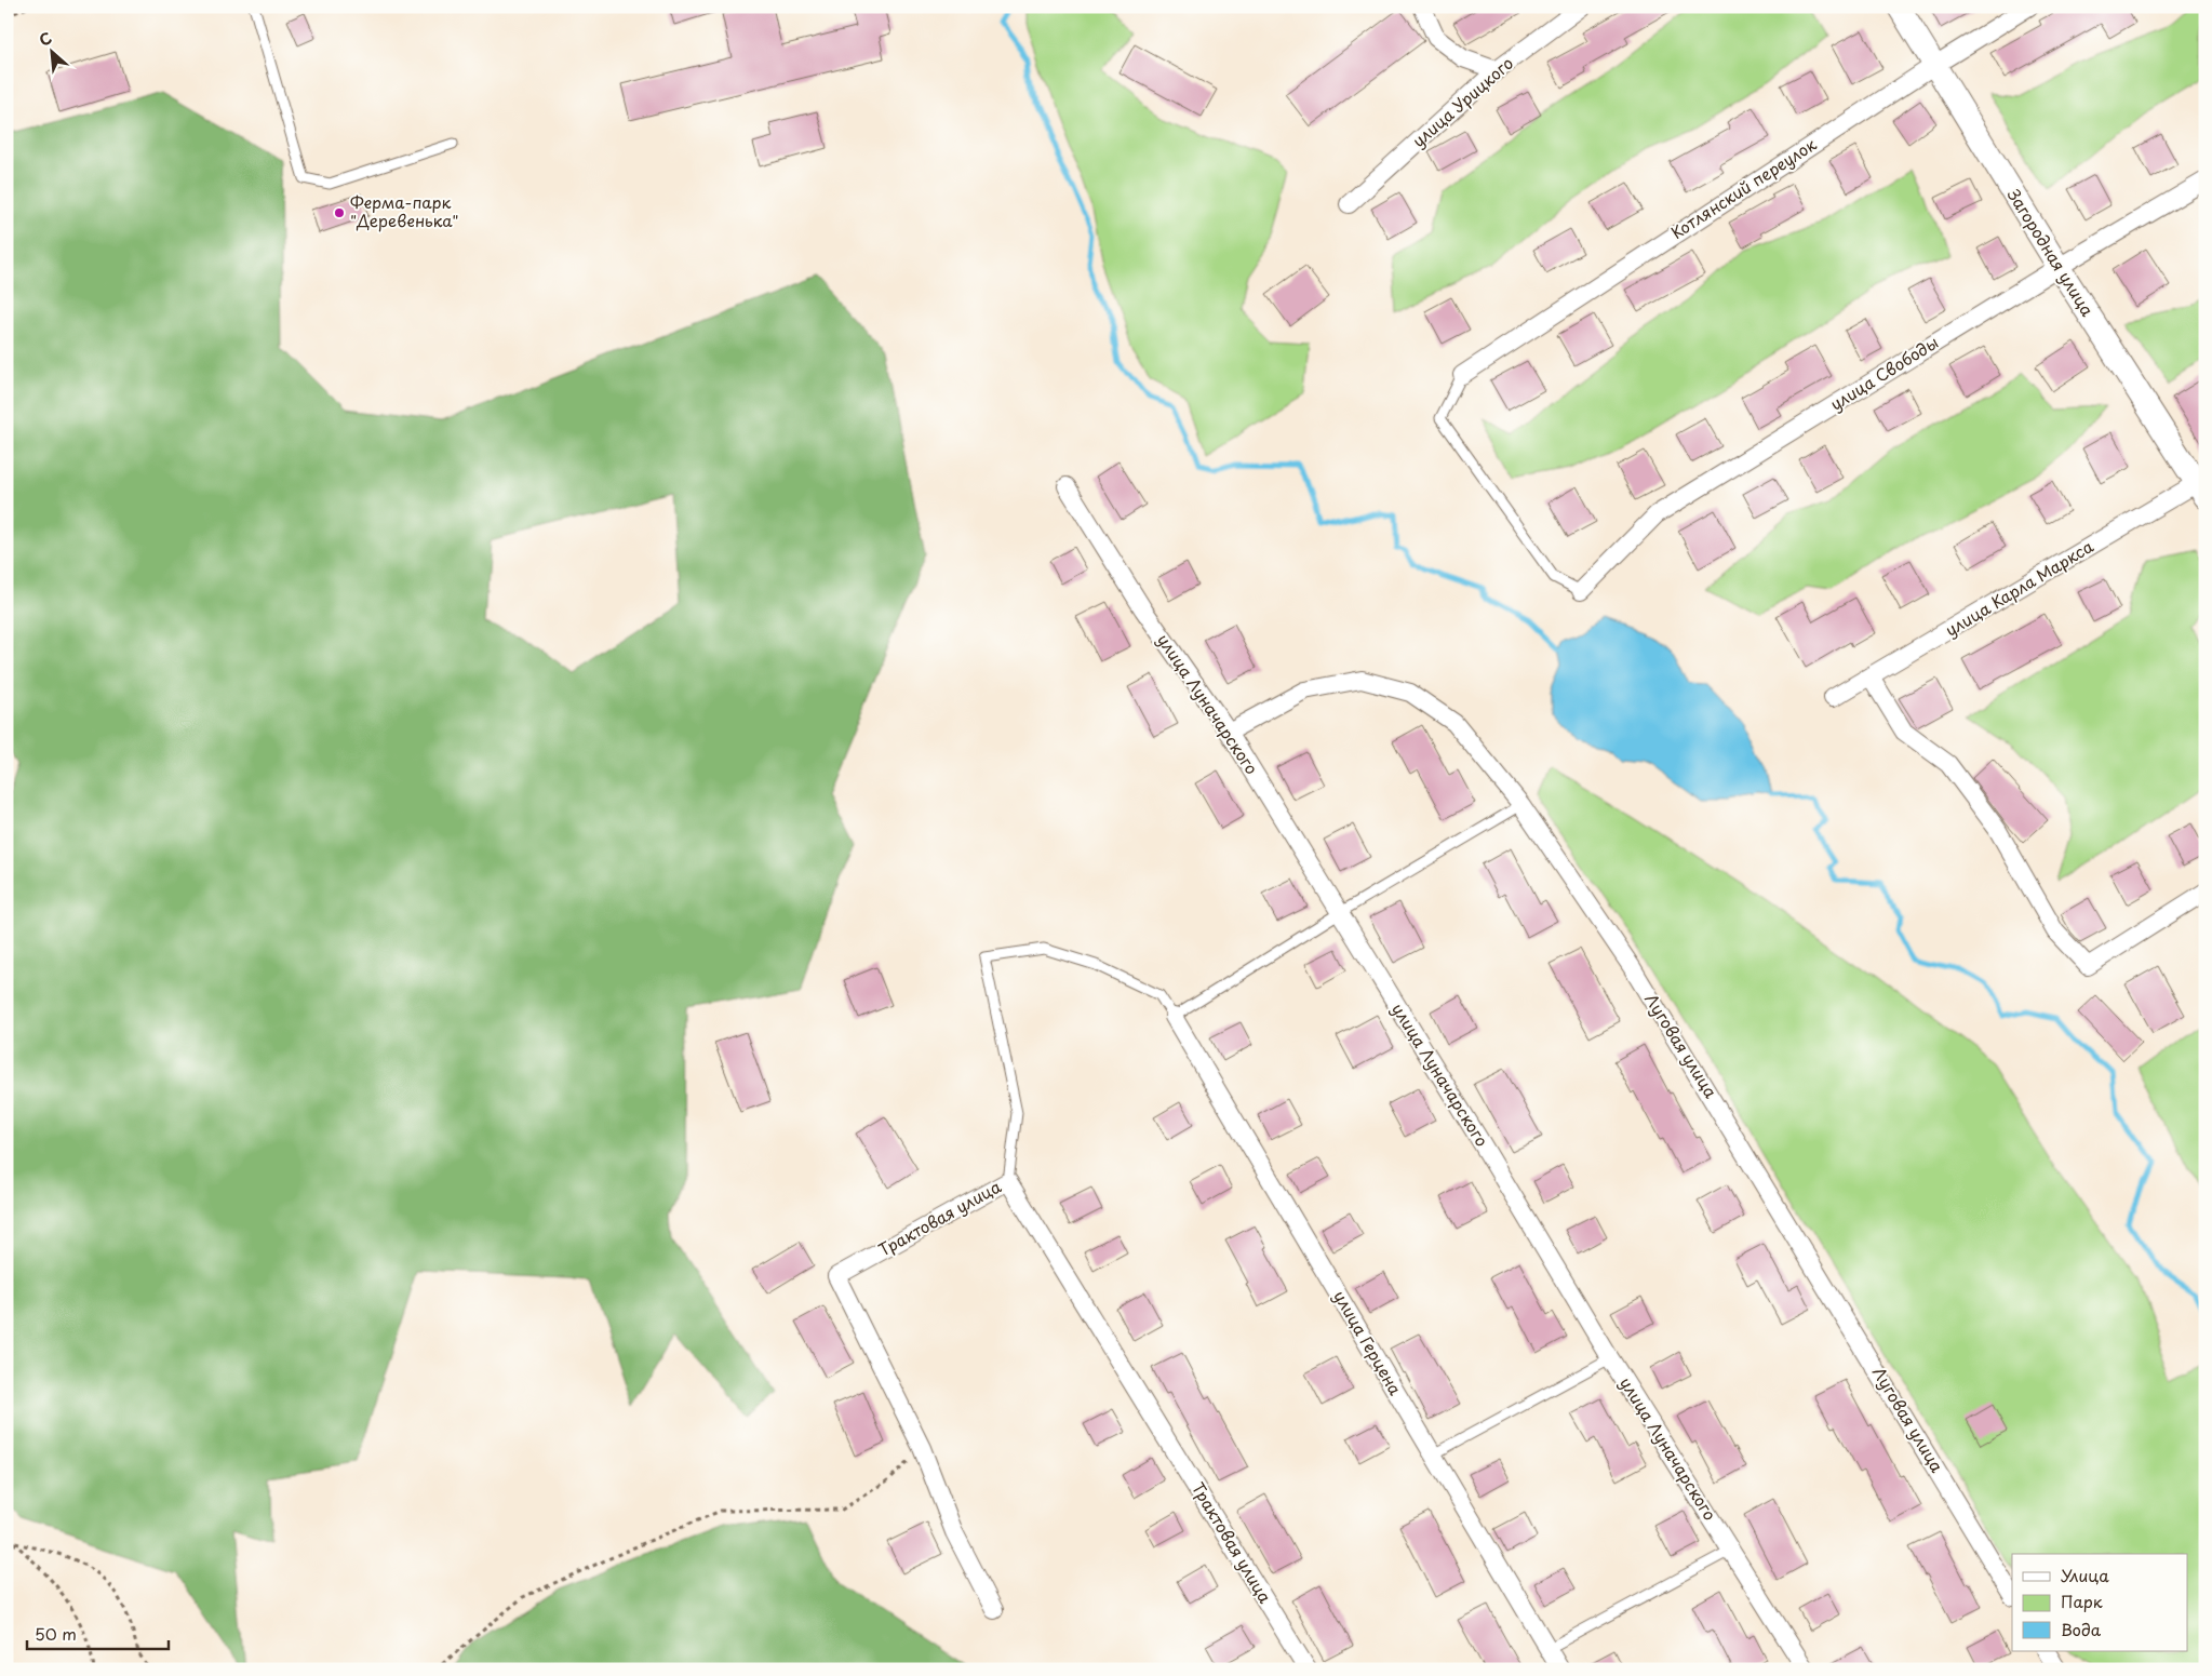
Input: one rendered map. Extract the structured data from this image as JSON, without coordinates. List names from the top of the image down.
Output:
{
  "streets": {
    "street": [
      "улица Урицкого",
      "Котлянский переулок",
      "Загородная улица",
      "улица Свободы",
      "улица Карла Маркса",
      "улица Луначарского",
      "Луговая улица",
      "Трактовая улица",
      "улица Герцена"
    ]
  },
  "crossings": [
    ["Котлянский переулок", "Загородная улица"],
    ["Загородная улица", "улица Свободы"],
    ["Загородная улица", "улица Карла Маркса"],
    ["улица Луначарского", "Луговая улица"]
  ],
  "places": ["Ферма-парк \"Деревенька\""],
  "legend": ["Улица", "Парк", "Вода"],
  "scale_bar": "50 m",
  "north": "top left"
}
